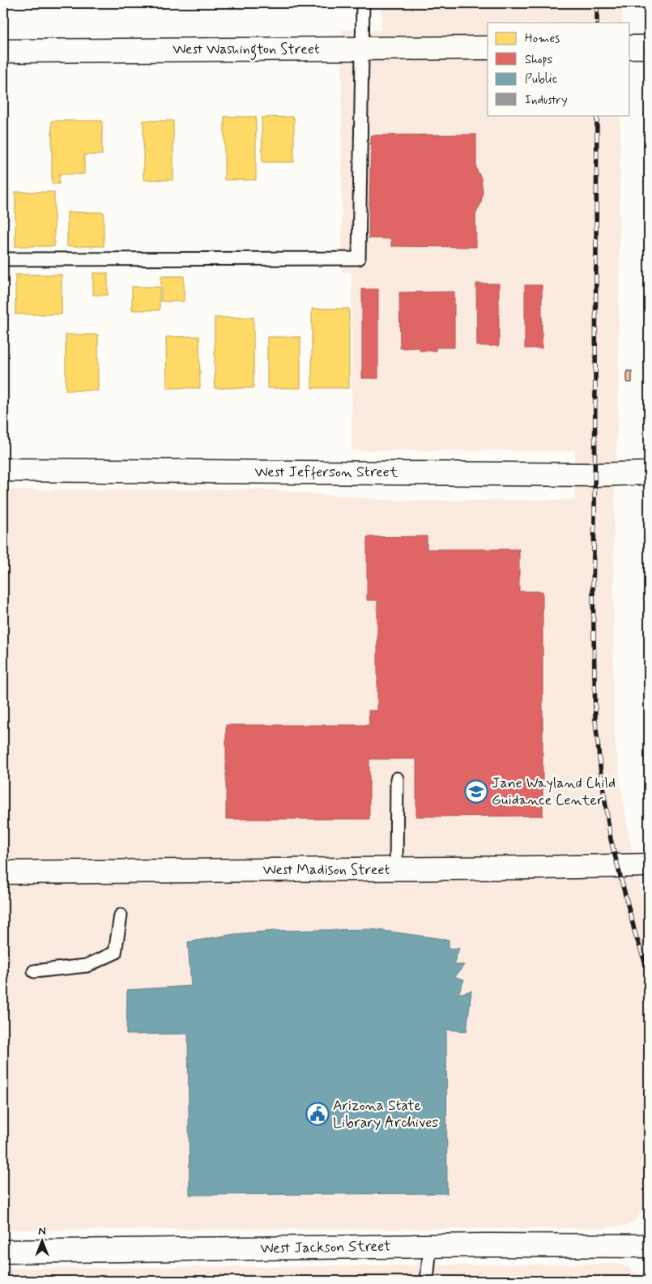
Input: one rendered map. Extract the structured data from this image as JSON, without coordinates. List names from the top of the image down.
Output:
{
  "streets": {
    "street": [
      "West Washington Street",
      "West Jefferson Street",
      "West Madison Street",
      "West Jackson Street"
    ]
  },
  "places": {
    "school or university": ["Jane Wayland Child Guidance Center"],
    "public building": ["Arizona State Library Archives"]
  },
  "legend": [
    "Homes",
    "Shops",
    "Public",
    "Industry"
  ],
  "north": "top"
}
